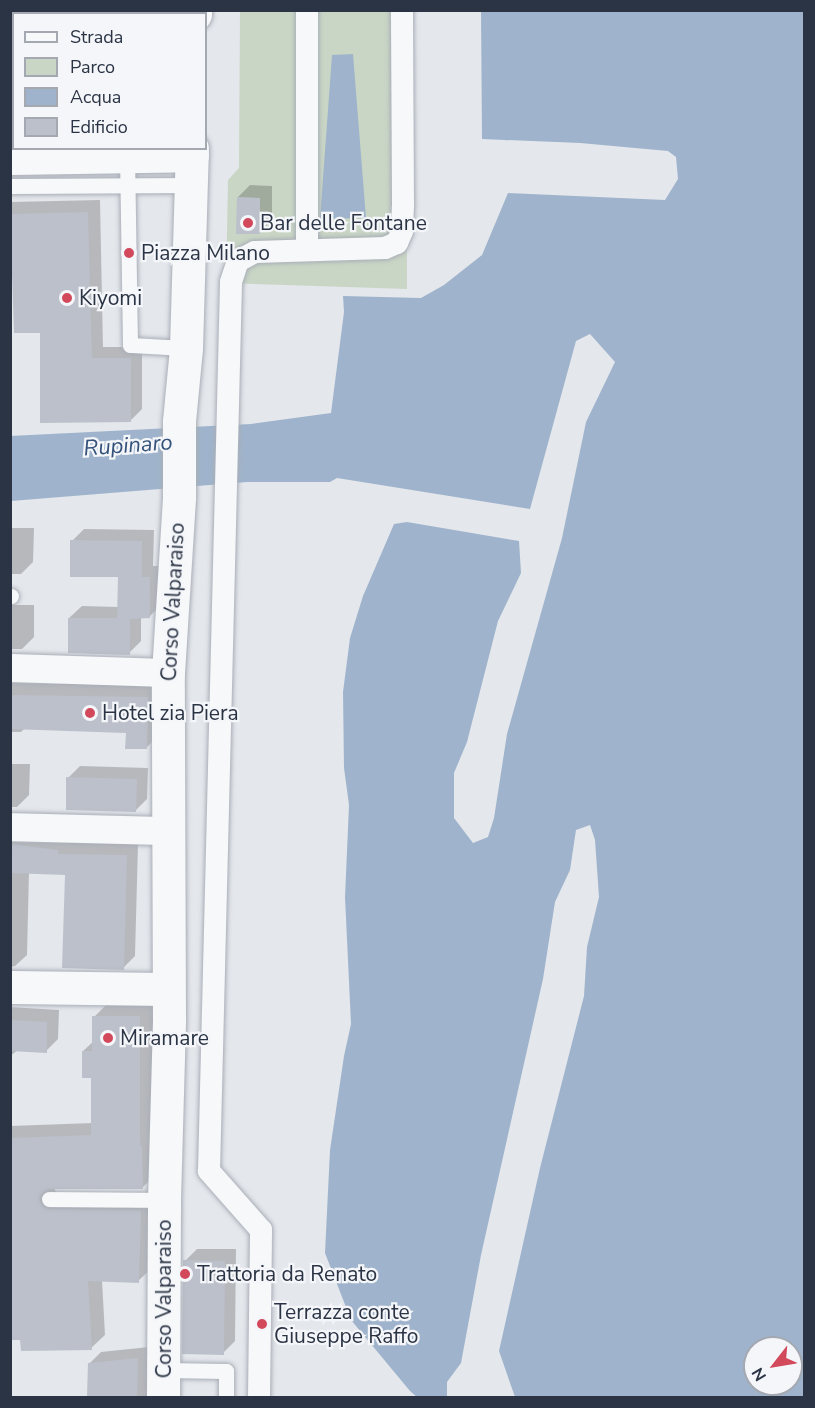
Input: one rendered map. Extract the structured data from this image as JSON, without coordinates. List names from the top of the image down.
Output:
{
  "streets": {
    "street": ["Corso Valparaiso"]
  },
  "water": ["Rupinaro"],
  "places": [
    "Bar delle Fontane",
    "Piazza Milano",
    "Kiyomi",
    "Hotel zia Piera",
    "Miramare",
    "Trattoria da Renato",
    "Terrazza conte Giuseppe Raffo"
  ],
  "legend": [
    "Strada",
    "Parco",
    "Acqua",
    "Edificio"
  ],
  "north": "bottom left"
}
